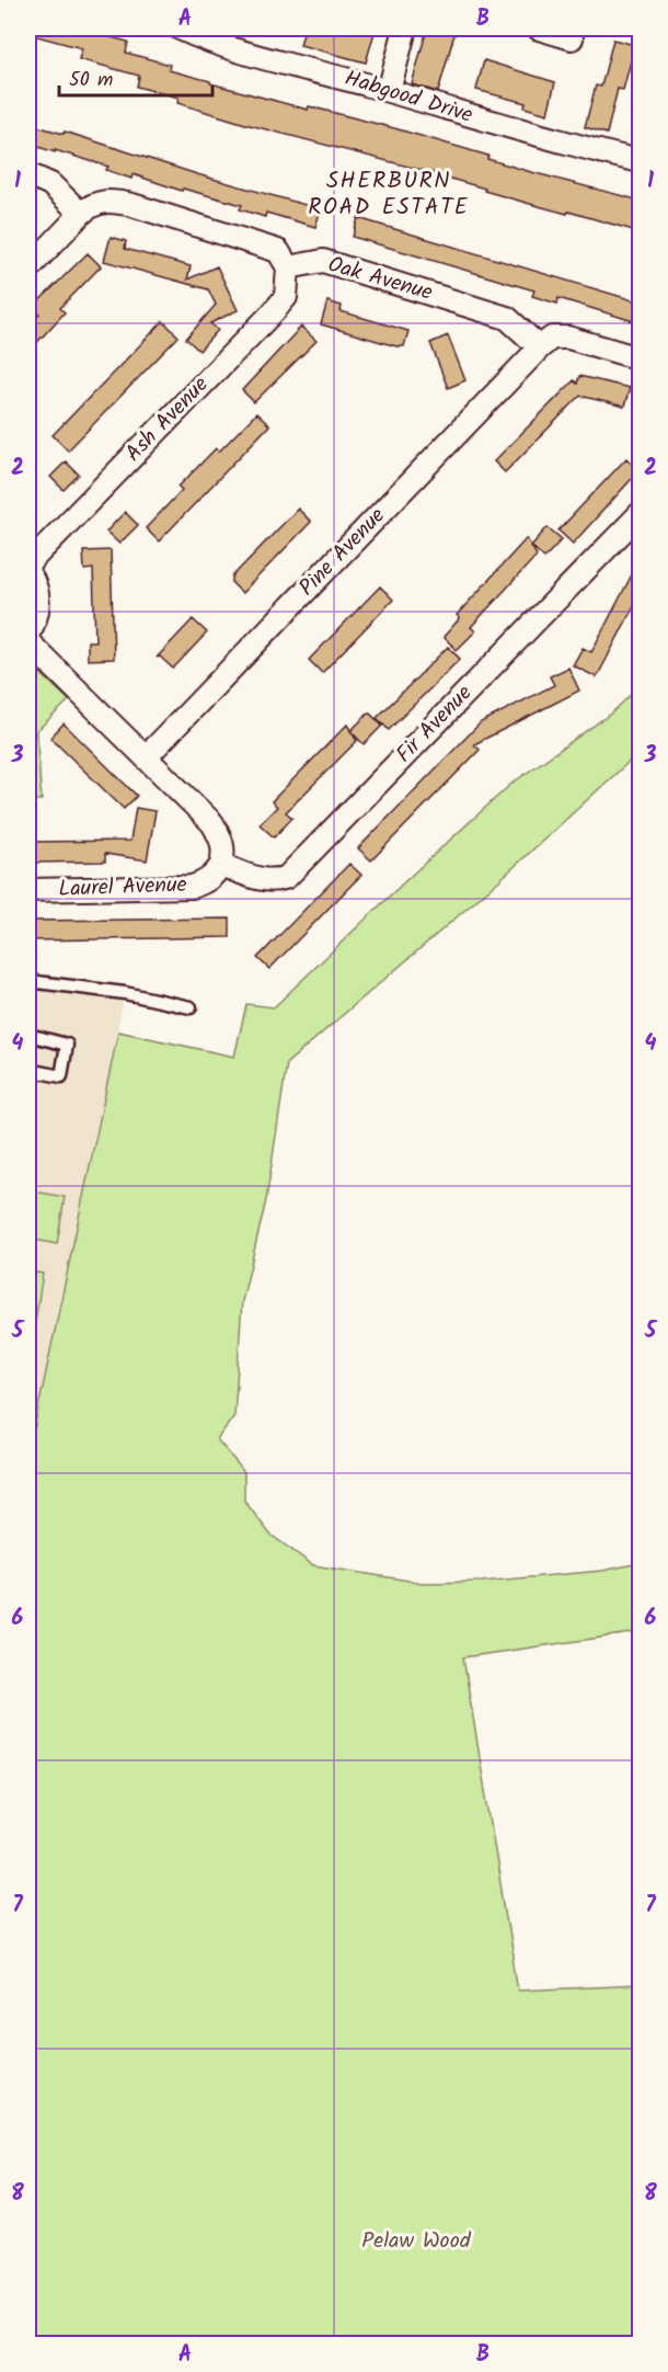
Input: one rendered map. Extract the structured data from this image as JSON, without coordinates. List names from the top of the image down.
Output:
{
  "streets": {
    "street": [
      "Habgood Drive",
      "Oak Avenue",
      "Ash Avenue",
      "Pine Avenue",
      "Fir Avenue",
      "Laurel Avenue"
    ]
  },
  "crossings": [
    ["Oak Avenue", "Ash Avenue"],
    ["Oak Avenue", "Pine Avenue"],
    ["Fir Avenue", "Laurel Avenue"]
  ],
  "districts": ["SHERBURN ROAD ESTATE"],
  "parks": ["Pelaw Wood"],
  "scale_bar": "50 m",
  "grid": {
    "columns": ["A", "B"],
    "rows": [
      "1",
      "2",
      "3",
      "4",
      "5",
      "6",
      "7",
      "8"
    ]
  }
}
